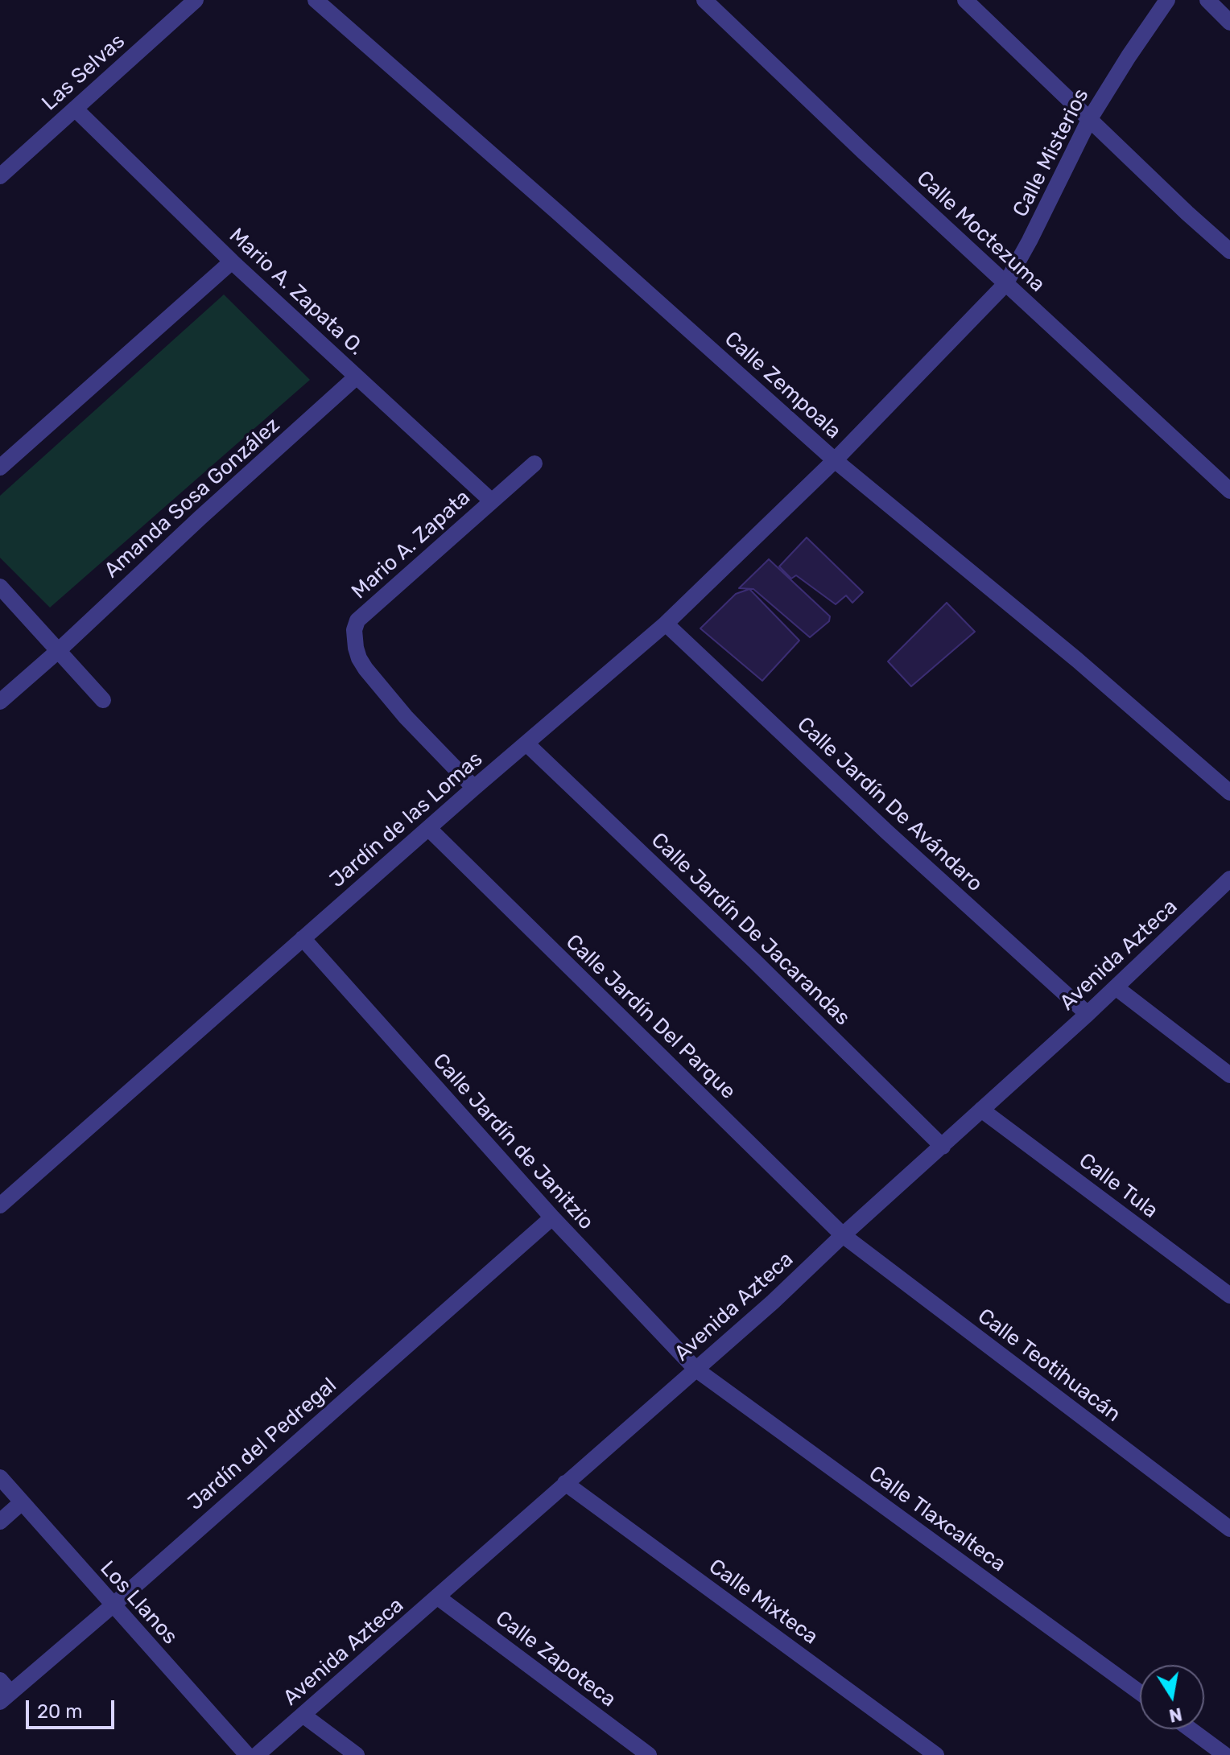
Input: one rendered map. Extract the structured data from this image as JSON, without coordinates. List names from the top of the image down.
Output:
{
  "streets": {
    "street": [
      "Las Selvas",
      "Calle Misterios",
      "Calle Moctezuma",
      "Mario A. Zapata O.",
      "Calle Zempoala",
      "Amanda Sosa González",
      "Mario A. Zapata",
      "Calle Jardín De Avándaro",
      "Jardín de las Lomas",
      "Calle Jardín De Jacarandas",
      "Avenida Azteca",
      "Calle Jardín Del Parque",
      "Calle Jardín de Janitzio",
      "Calle Tula",
      "Calle Teotihuacán",
      "Jardín del Pedregal",
      "Calle Tlaxcalteca",
      "Calle Mixteca",
      "Los Llanos",
      "Calle Zapoteca"
    ]
  },
  "crossings": [
    ["Las Selvas", "Mario A. Zapata O."],
    ["Calle Misterios", "Calle Moctezuma"],
    ["Calle Misterios", "Calle Zempoala"],
    ["Calle Misterios", "Jardín de las Lomas"],
    ["Mario A. Zapata O.", "Amanda Sosa González"],
    ["Mario A. Zapata O.", "Mario A. Zapata"],
    ["Calle Zempoala", "Jardín de las Lomas"],
    ["Mario A. Zapata", "Jardín de las Lomas"],
    ["Calle Jardín De Avándaro", "Jardín de las Lomas"],
    ["Calle Jardín De Avándaro", "Avenida Azteca"],
    ["Jardín de las Lomas", "Calle Jardín De Jacarandas"],
    ["Jardín de las Lomas", "Calle Jardín Del Parque"],
    ["Jardín de las Lomas", "Calle Jardín de Janitzio"],
    ["Calle Jardín De Jacarandas", "Avenida Azteca"],
    ["Avenida Azteca", "Calle Jardín Del Parque"],
    ["Avenida Azteca", "Calle Jardín de Janitzio"],
    ["Avenida Azteca", "Calle Tula"],
    ["Avenida Azteca", "Calle Teotihuacán"],
    ["Avenida Azteca", "Calle Tlaxcalteca"],
    ["Avenida Azteca", "Calle Mixteca"],
    ["Avenida Azteca", "Calle Zapoteca"],
    ["Calle Jardín Del Parque", "Calle Teotihuacán"],
    ["Calle Jardín de Janitzio", "Jardín del Pedregal"],
    ["Calle Jardín de Janitzio", "Calle Tlaxcalteca"],
    ["Jardín del Pedregal", "Los Llanos"]
  ],
  "scale_bar": "20 m",
  "north": "bottom"
}
